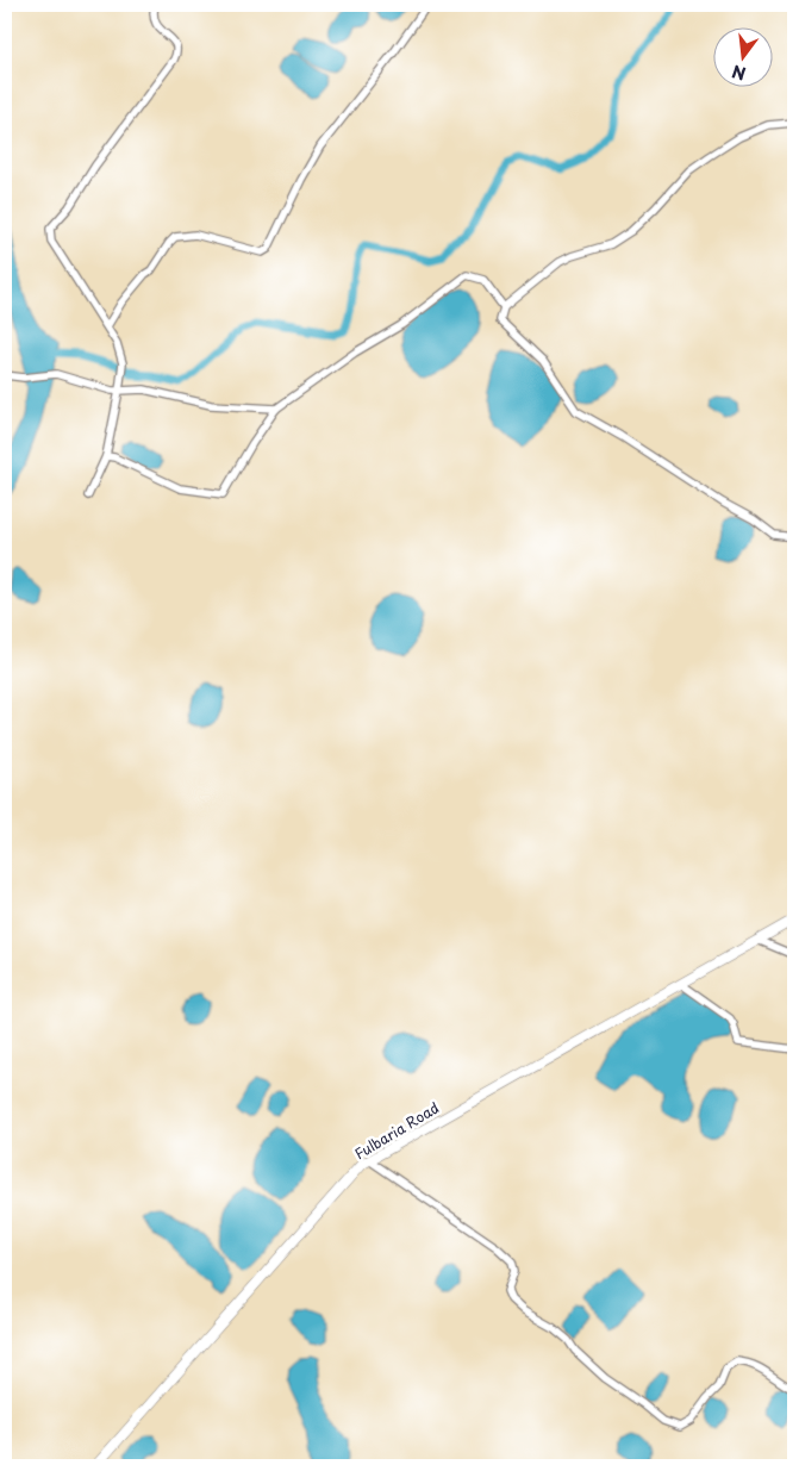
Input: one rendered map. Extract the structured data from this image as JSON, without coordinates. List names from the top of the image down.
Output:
{
  "streets": {
    "main road": ["Fulbaria Road"]
  },
  "north": "bottom"
}
